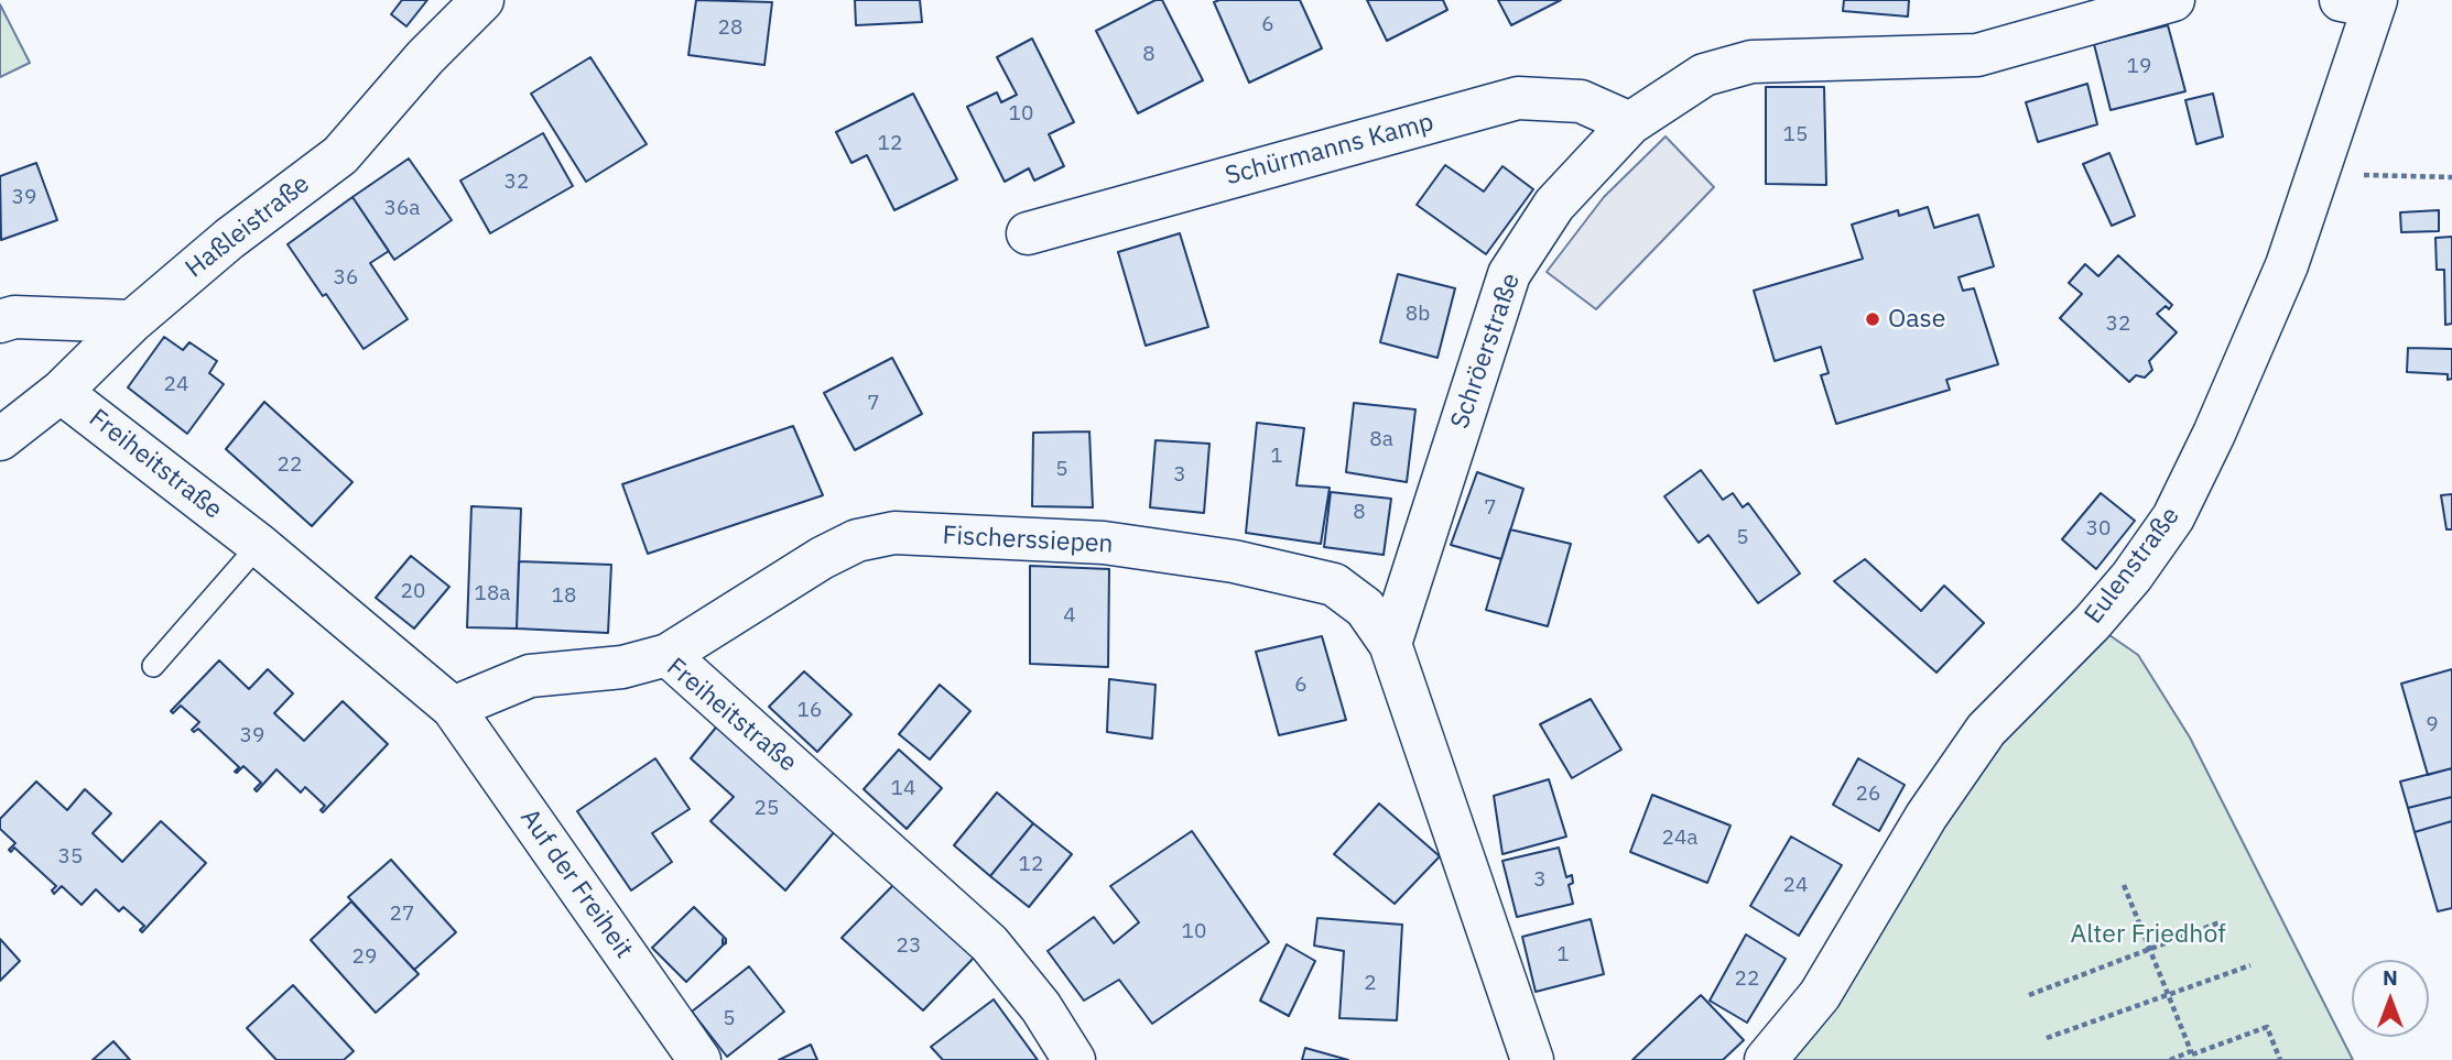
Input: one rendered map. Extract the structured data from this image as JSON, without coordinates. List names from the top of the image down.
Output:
{
  "streets": {
    "street": [
      "Schürmanns Kamp",
      "Haßleistraße",
      "Schröerstraße",
      "Freiheitstraße",
      "Fischerssiepen",
      "Eulenstraße",
      "Auf der Freiheit"
    ]
  },
  "crossings": [
    ["Schürmanns Kamp", "Schröerstraße"],
    ["Haßleistraße", "Freiheitstraße"],
    ["Schröerstraße", "Fischerssiepen"],
    ["Freiheitstraße", "Fischerssiepen"],
    ["Freiheitstraße", "Auf der Freiheit"]
  ],
  "parks": ["Alter Friedhof"],
  "places": ["Oase"],
  "house_numbers": [
    "6",
    "28",
    "8",
    "19",
    "10",
    "15",
    "12",
    "32",
    "39",
    "36a",
    "36",
    "8b",
    "32",
    "24",
    "7",
    "8a",
    "1",
    "22",
    "5",
    "3",
    "7",
    "8",
    "30",
    "5",
    "20",
    "18a",
    "18",
    "4",
    "6",
    "16",
    "9",
    "39",
    "14",
    "26",
    "25",
    "24a",
    "35",
    "12",
    "3",
    "24",
    "27",
    "10",
    "23",
    "1",
    "29",
    "22",
    "2",
    "5"
  ],
  "north": "top"
}
